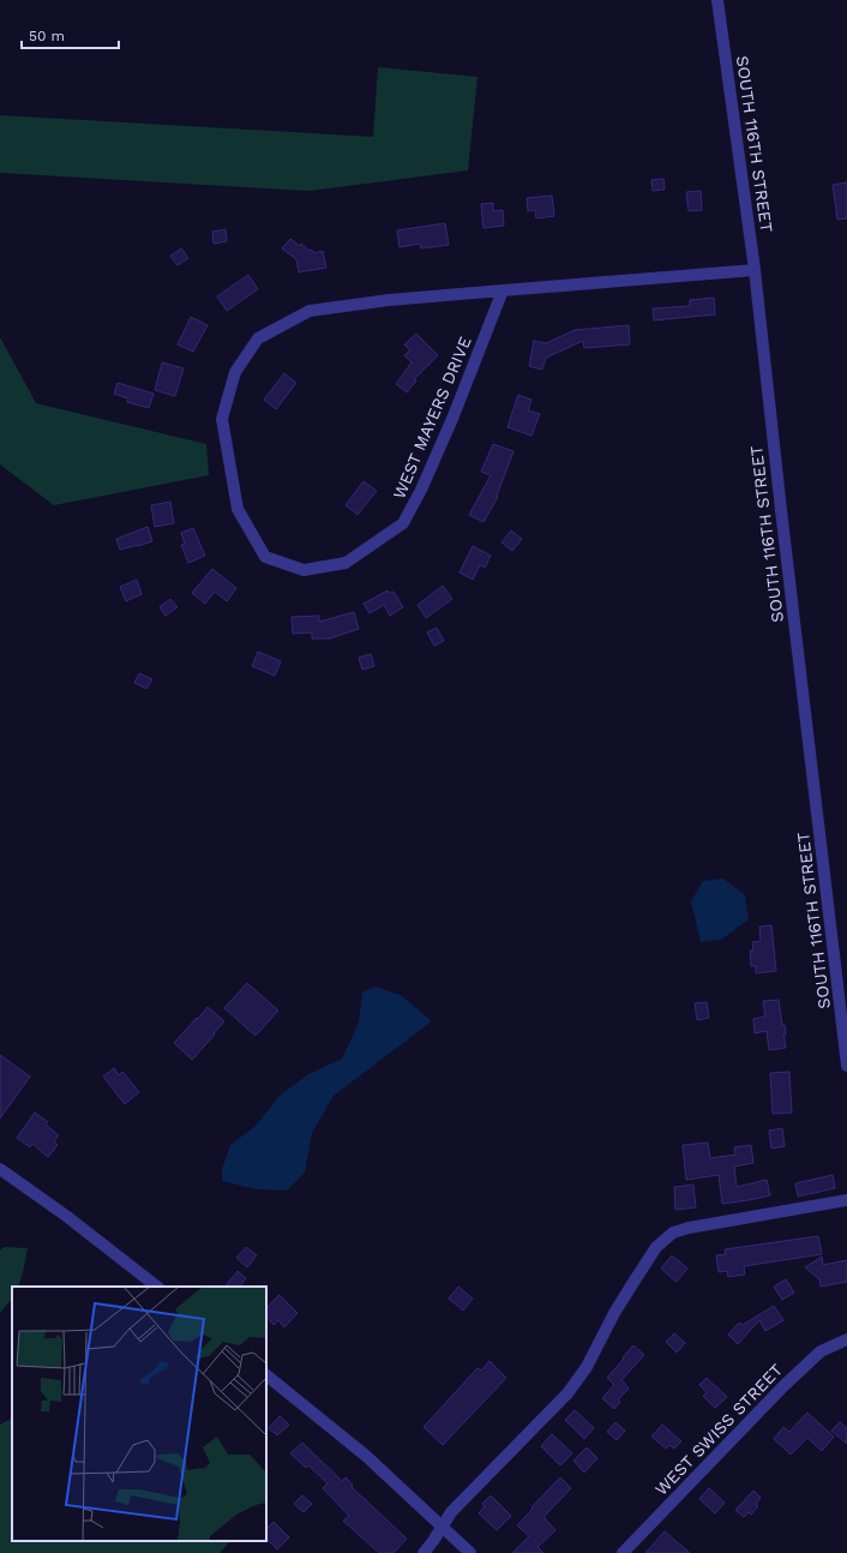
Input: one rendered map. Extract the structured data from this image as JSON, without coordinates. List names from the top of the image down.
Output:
{
  "streets": {
    "street": ["SOUTH 116TH STREET", "WEST MAYERS DRIVE", "WEST SWISS STREET"]
  },
  "crossings": [
    ["SOUTH 116TH STREET", "WEST MAYERS DRIVE"]
  ],
  "scale_bar": "50 m"
}
